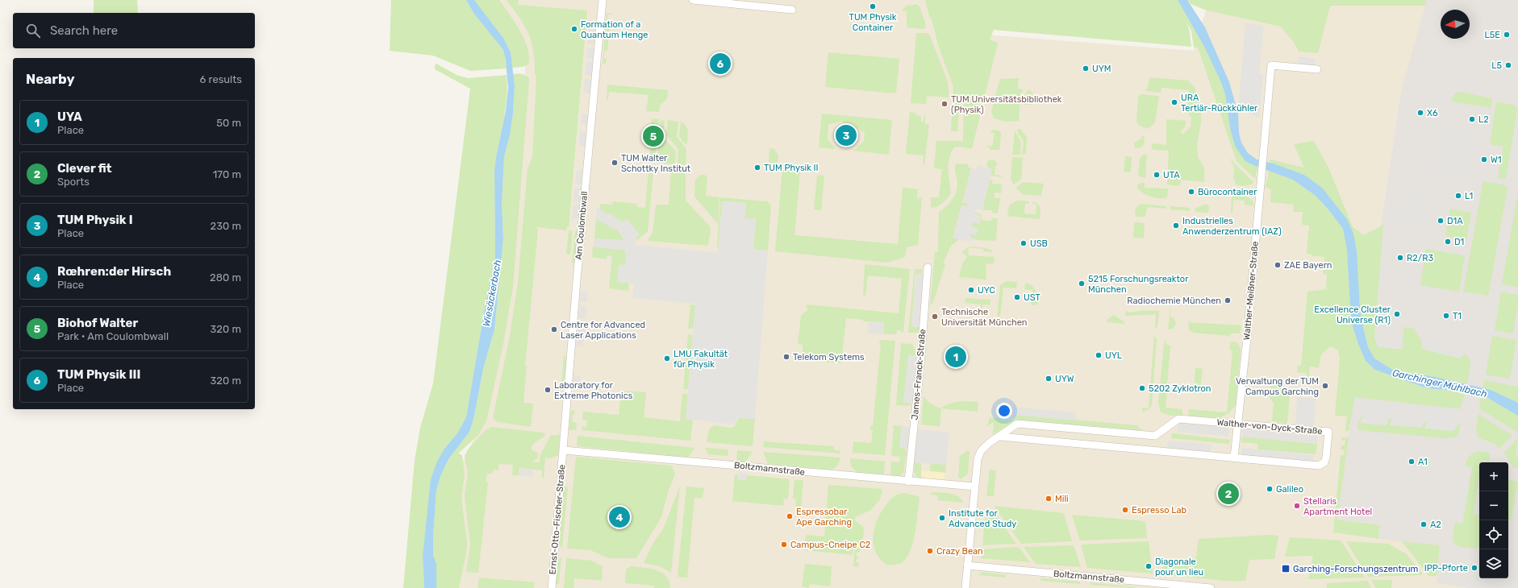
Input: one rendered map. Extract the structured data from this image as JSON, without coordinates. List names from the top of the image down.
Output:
{
  "streets": {
    "street": [
      "Am Coulombwall",
      "Walther-Meißner-Straße",
      "James-Franck-Straße",
      "Walther-von-Dyck-Straße",
      "Boltzmannstraße",
      "Ernst-Otto-Fischer-Straße"
    ]
  },
  "crossings": [
    ["Am Coulombwall", "Boltzmannstraße"],
    ["Am Coulombwall", "Ernst-Otto-Fischer-Straße"],
    ["Walther-Meißner-Straße", "Walther-von-Dyck-Straße"],
    ["James-Franck-Straße", "Boltzmannstraße"],
    ["Walther-von-Dyck-Straße", "Boltzmannstraße"],
    ["Boltzmannstraße", "Ernst-Otto-Fischer-Straße"]
  ],
  "water": ["Wiesäckerbach", "Garchinger Mühlbach"],
  "places": {
    "other": [
      "TUM Physik Container",
      "Formation of a Quantum Henge",
      "L5E",
      "L5",
      "UYM",
      "URA Tertiär-Rückkühler",
      "TUM Universitätsbibliothek (Physik)",
      "X6",
      "L2",
      "W1",
      "TUM Walter Schottky Institut",
      "TUM Physik II",
      "UTA",
      "Bürocontainer",
      "L1",
      "D1A",
      "Industrielles Anwenderzentrum (IAZ)",
      "D1",
      "USB",
      "R2/R3",
      "ZAE Bayern",
      "5215 Forschungsreaktor München",
      "UYC",
      "UST",
      "Radiochemie München",
      "Excellence Cluster Universe (R1)",
      "T1",
      "Technische Universität München",
      "Centre for Advanced Laser Applications",
      "UYL",
      "Telekom Systems",
      "LMU Fakultät für Physik",
      "UYW",
      "Verwaltung der TUM Campus Garching",
      "5202 Zyklotron",
      "Laboratory for Extreme Photonics",
      "A1",
      "Galileo",
      "Mili",
      "Stellaris Apartment Hotel",
      "Espresso Lab",
      "Espressobar Ape Garching",
      "Institute for Advanced Study",
      "A2",
      "Campus-Cneipe C2",
      "Crazy Bean",
      "Diagonale pour un lieu",
      "IPP-Pforte"
    ],
    "transit": ["Garching-Forschungszentrum"]
  },
  "north": "left",
  "page": {
    "search": "Search here",
    "pins": [
      "6",
      "3",
      "5",
      "1",
      "2",
      "4"
    ],
    "heading": ["Nearby", "6 results"],
    "list": [
      {
        "mark": "1",
        "name": "UYA",
        "note": "Place",
        "value": "50 m"
      },
      {
        "mark": "2",
        "name": "Clever fit",
        "note": "Sports",
        "value": "170 m"
      },
      {
        "mark": "3",
        "name": "TUM Physik I",
        "note": "Place",
        "value": "230 m"
      },
      {
        "mark": "4",
        "name": "Rœhren:der Hirsch",
        "note": "Place",
        "value": "280 m"
      },
      {
        "mark": "5",
        "name": "Biohof Walter",
        "note": "Park · Am Coulombwall",
        "value": "320 m"
      },
      {
        "mark": "6",
        "name": "TUM Physik III",
        "note": "Place",
        "value": "320 m"
      }
    ],
    "map_buttons": ["+", "−"]
  }
}
